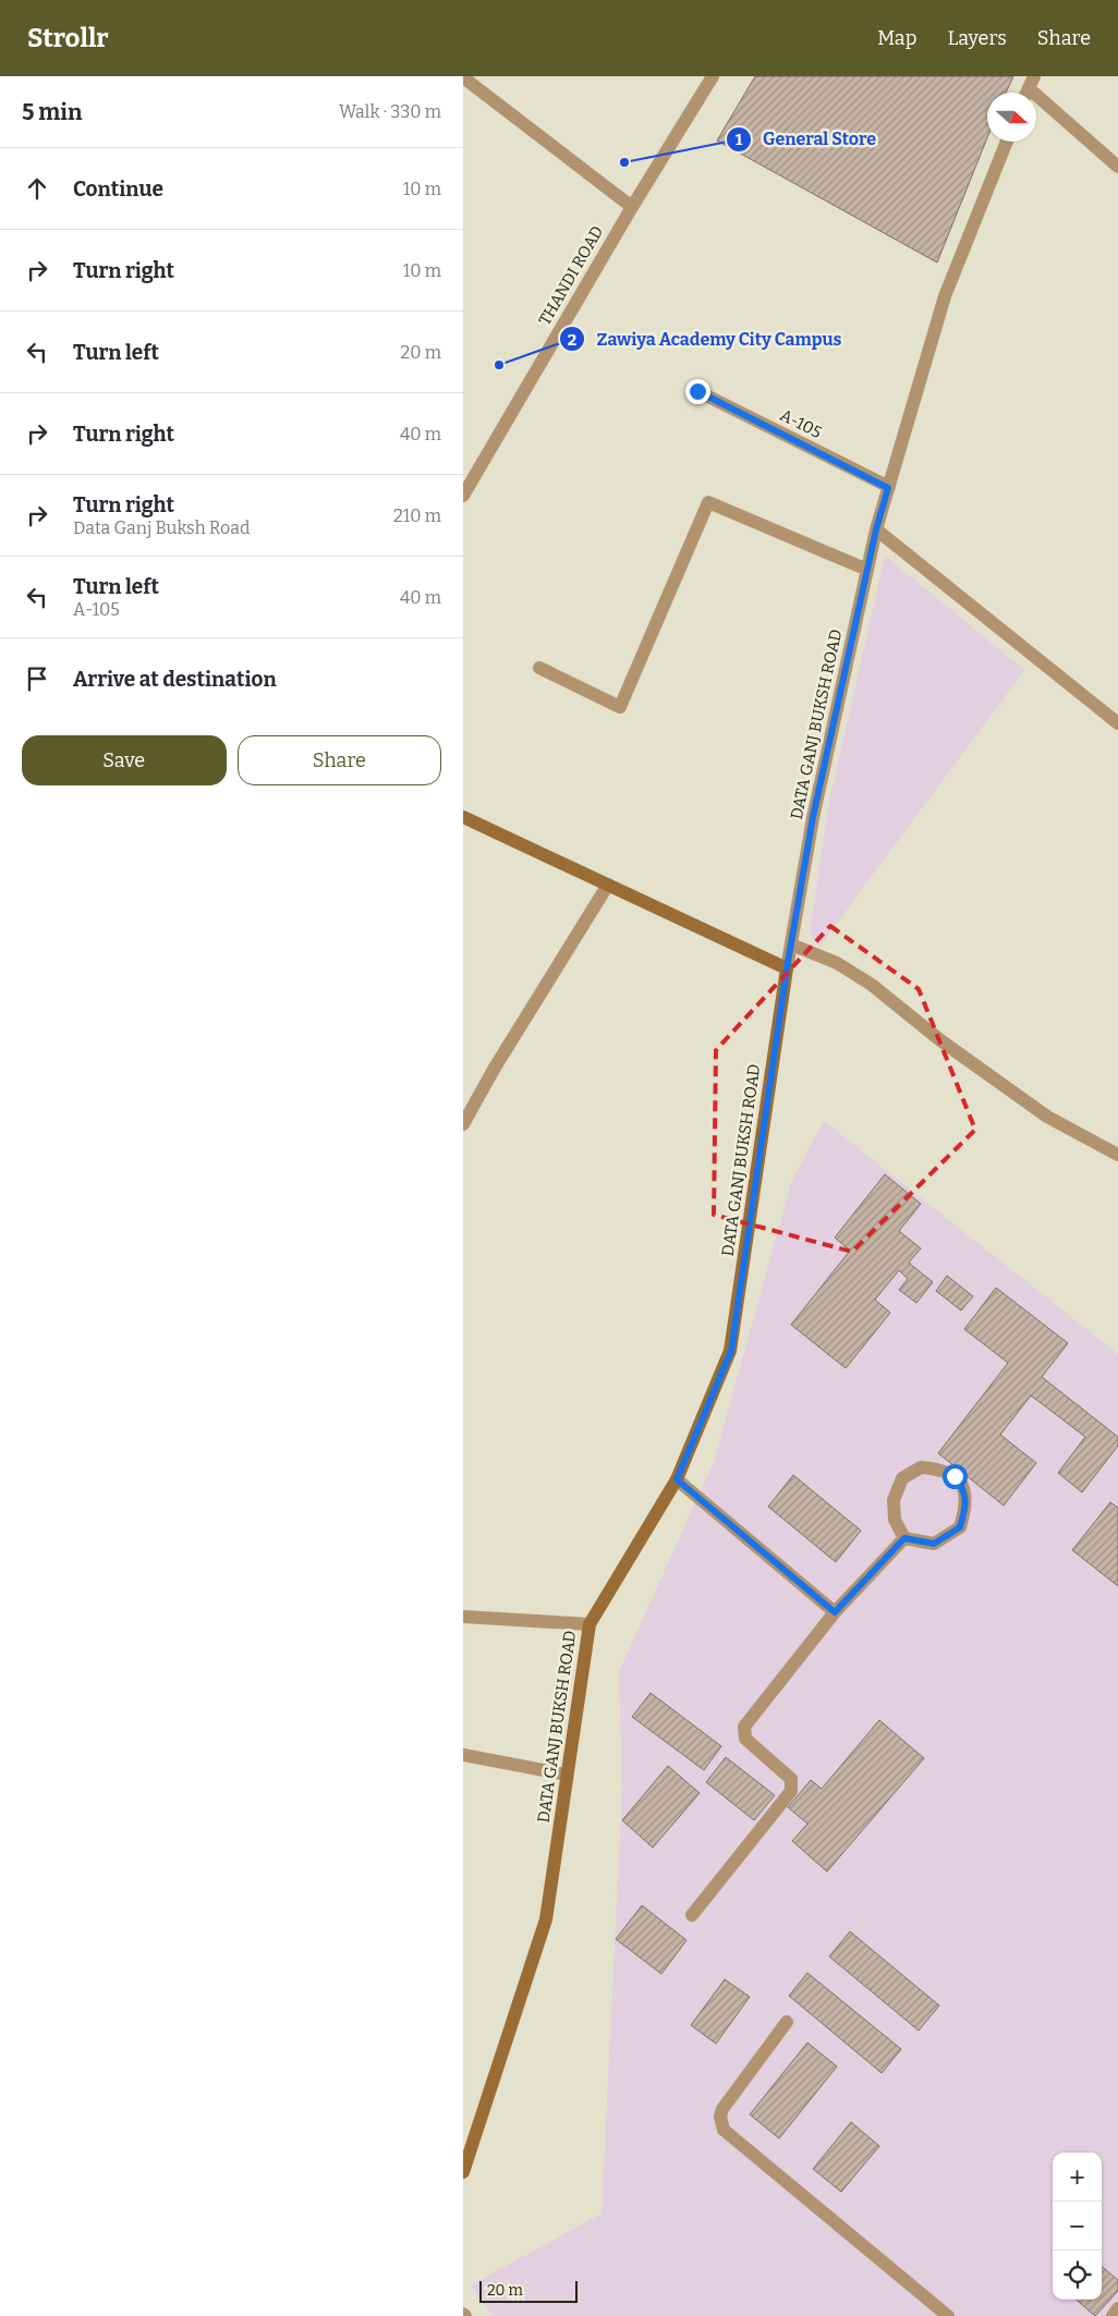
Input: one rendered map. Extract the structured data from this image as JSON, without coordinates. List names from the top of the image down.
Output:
{
  "streets": {
    "street": ["THANDI ROAD", "A-105", "DATA GANJ BUKSH ROAD"]
  },
  "crossings": [
    ["A-105", "DATA GANJ BUKSH ROAD"]
  ],
  "places": ["General Store", "Zawiya Academy City Campus"],
  "scale_bar": "20 m",
  "north": "right",
  "page": {
    "header": "Strollr",
    "nav": ["Map", "Layers", "Share"],
    "heading": ["5 min", "Walk · 330 m"],
    "list": [
      ["Continue", "10 m"],
      ["Turn right", "10 m"],
      ["Turn left", "20 m"],
      ["Turn right", "40 m"],
      ["Turn right", "Data Ganj Buksh Road", "210 m"],
      ["Turn left", "A-105", "40 m"],
      "Arrive at destination"
    ],
    "buttons": ["Save", "Share"],
    "map_buttons": ["+", "−"],
    "scale": "20 m"
  }
}
